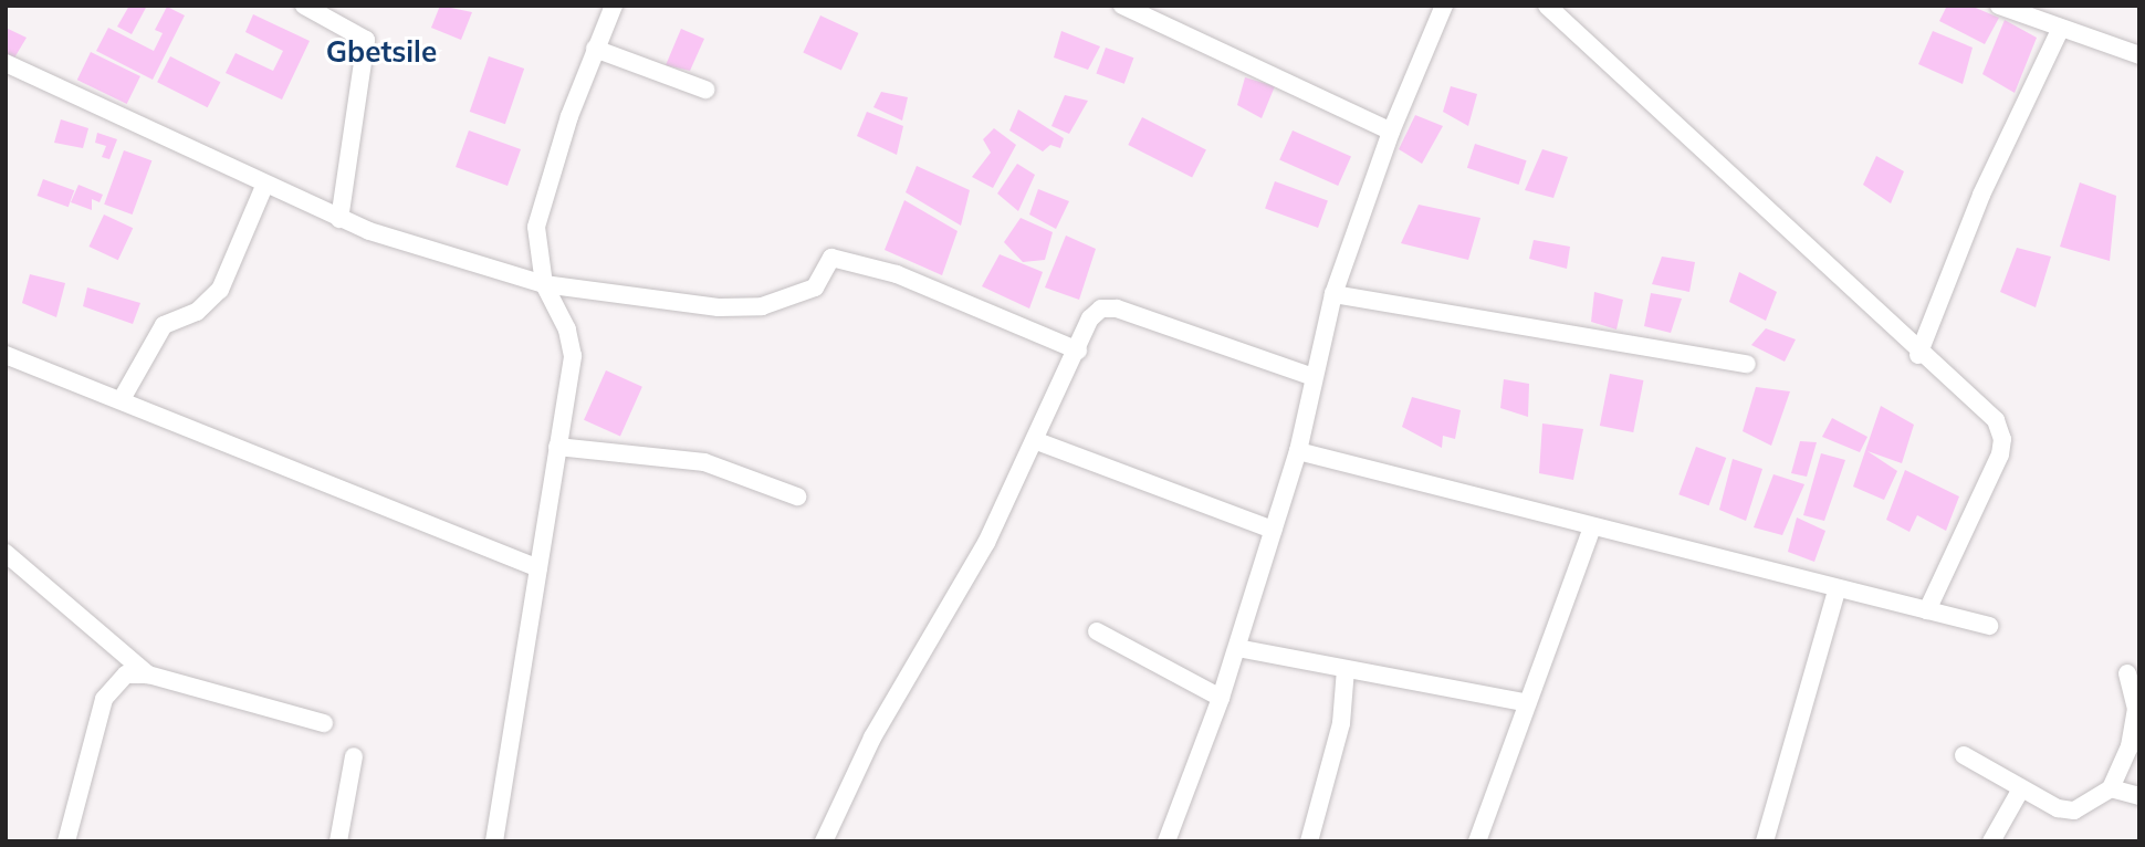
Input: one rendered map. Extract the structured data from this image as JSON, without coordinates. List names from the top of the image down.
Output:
{
  "districts": ["Gbetsile"]
}
